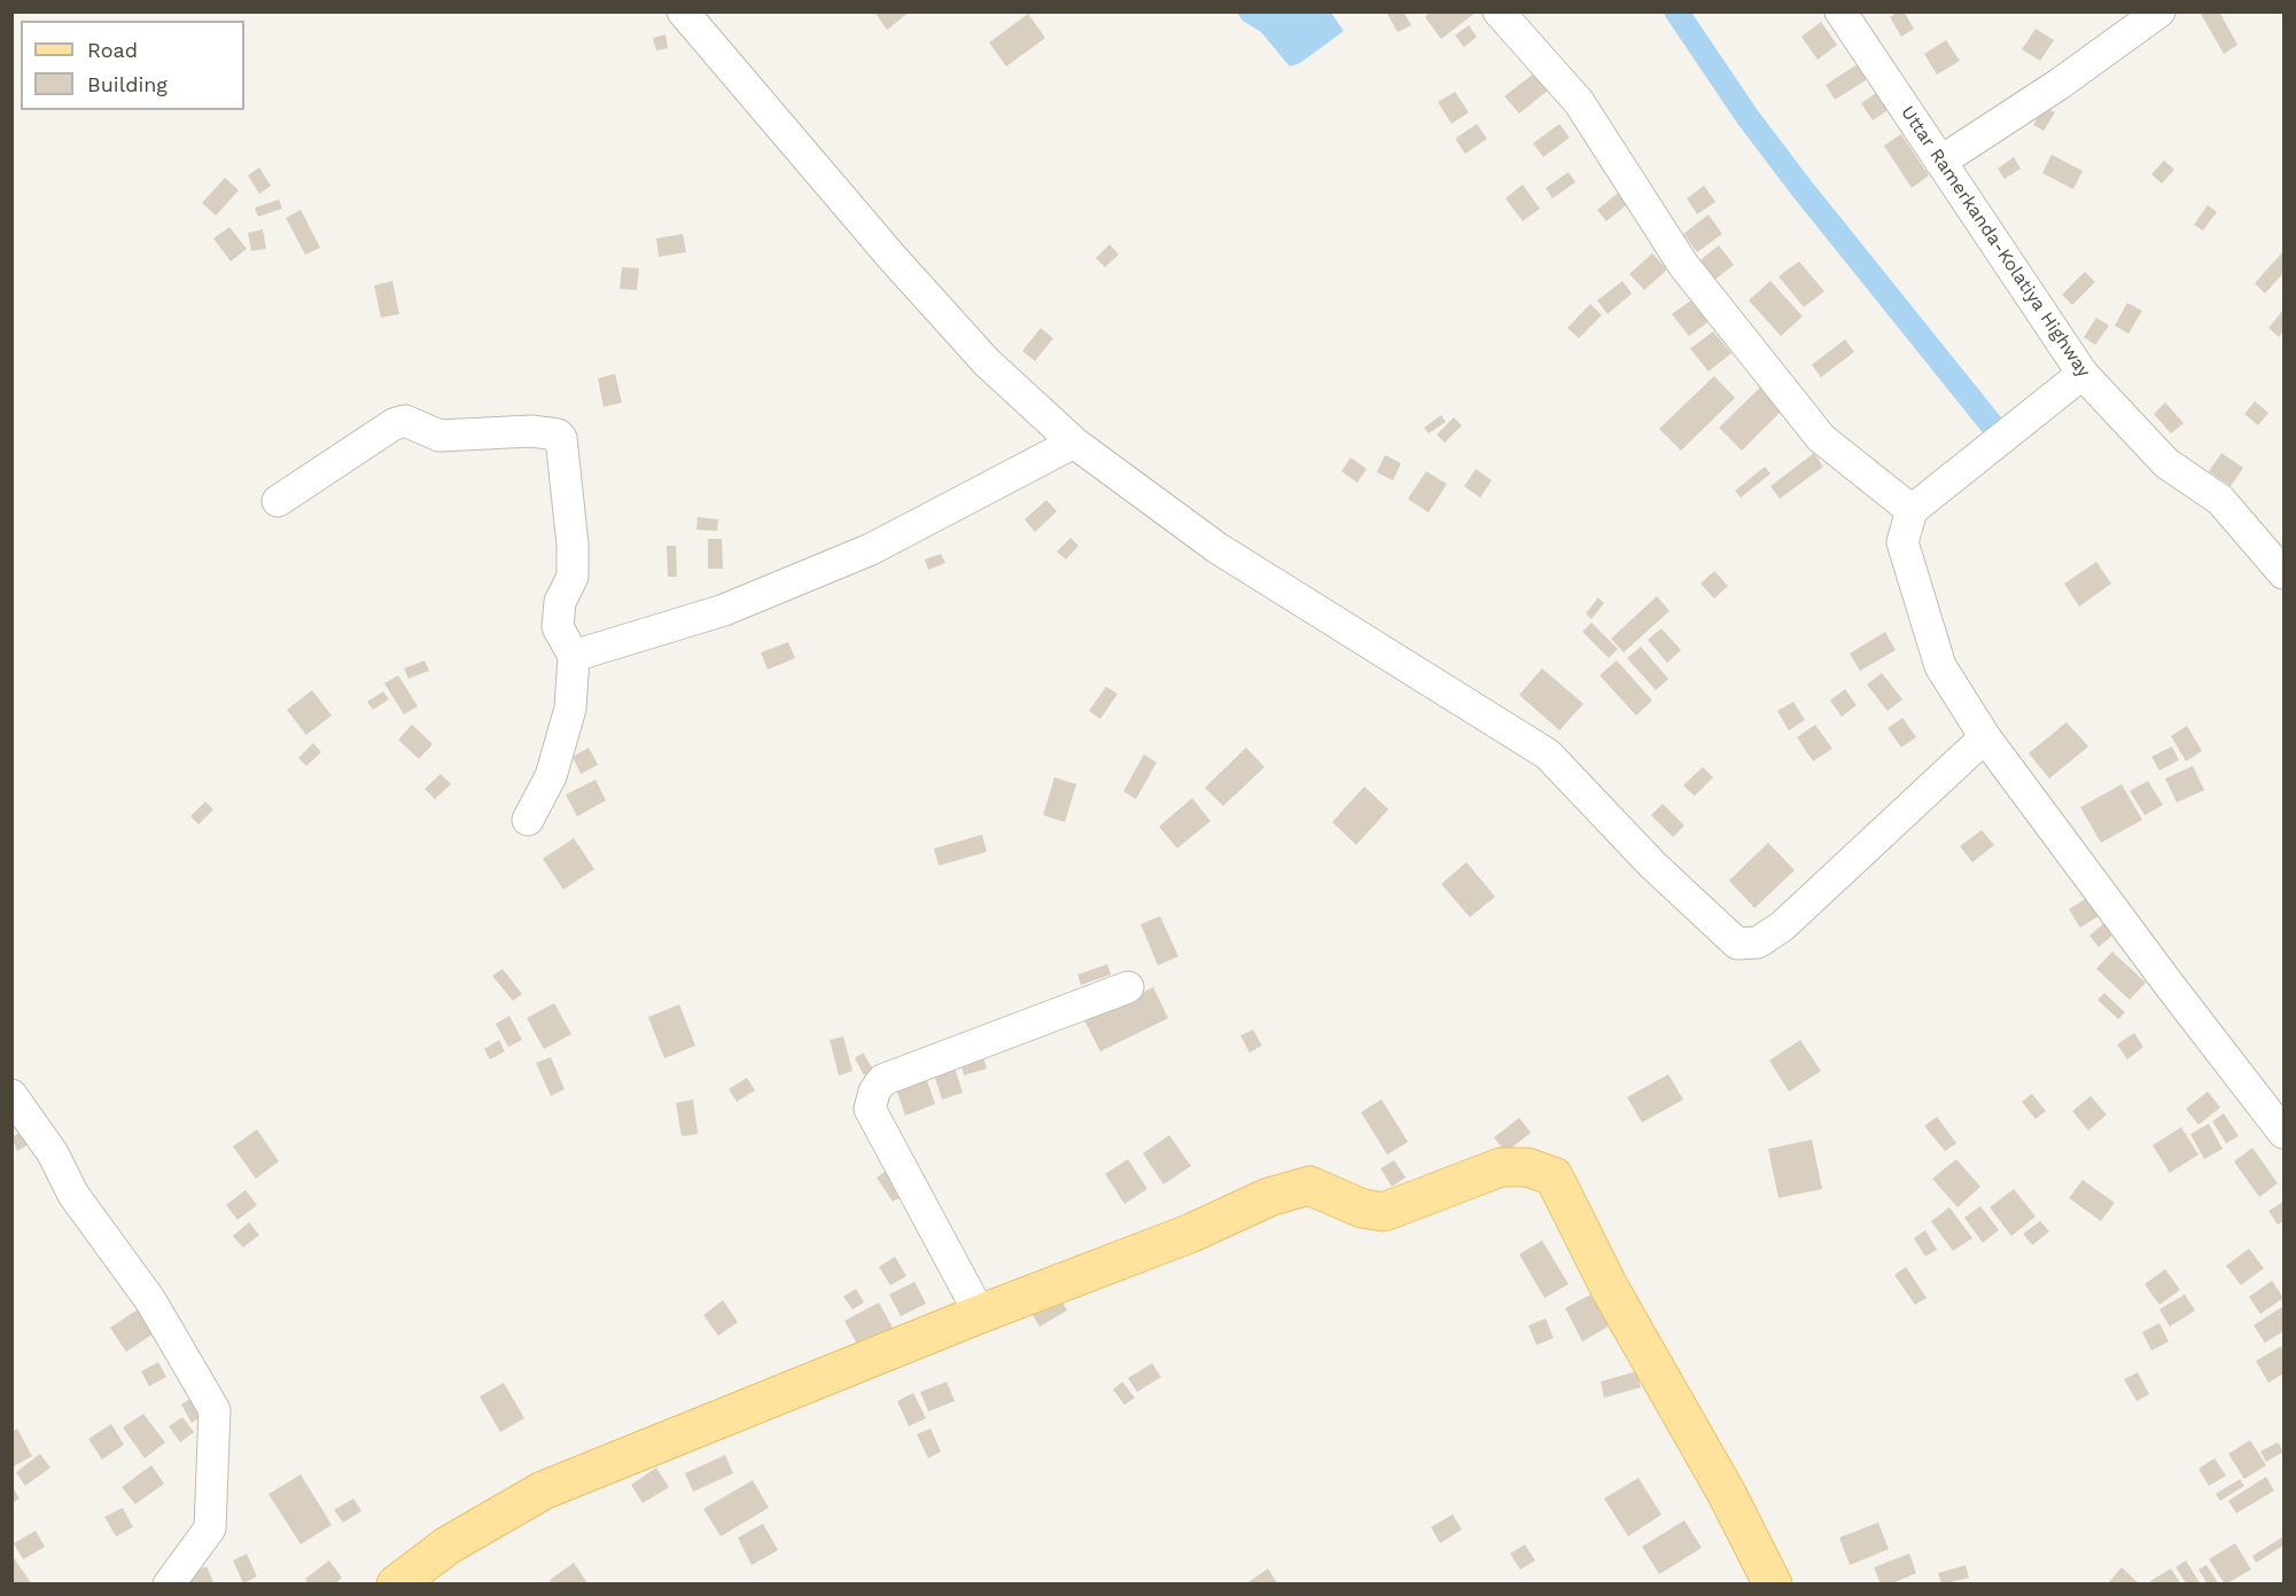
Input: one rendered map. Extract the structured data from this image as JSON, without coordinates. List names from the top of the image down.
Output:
{
  "streets": {
    "street": ["Uttar Ramerkanda-Kolatiya Highway"]
  },
  "legend": ["Road", "Building"]
}
